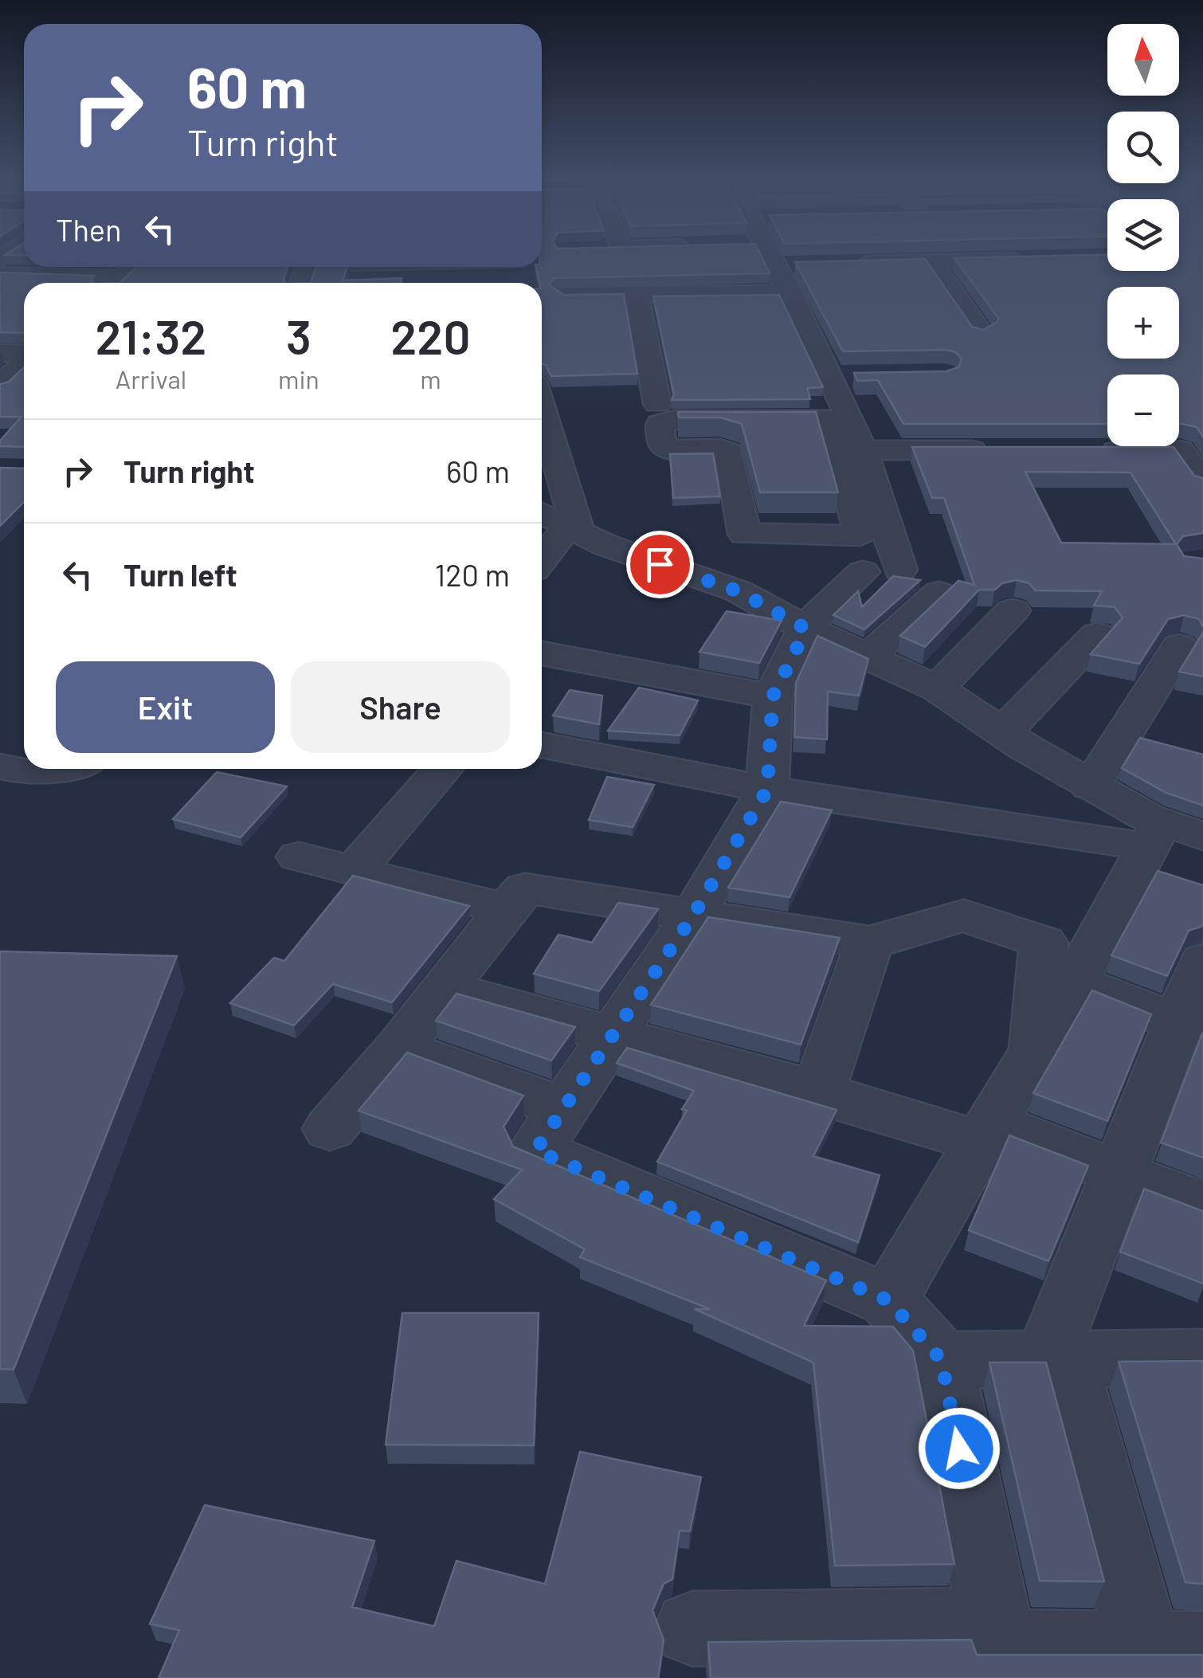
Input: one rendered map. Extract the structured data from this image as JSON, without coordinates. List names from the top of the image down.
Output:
{
  "north": "top",
  "page": {
    "map_buttons": ["+", "−"],
    "turn": ["60 m", "Turn right"],
    "then": "Then",
    "eta": [
      "21:32",
      "Arrival",
      "3",
      "min",
      "220",
      "m"
    ],
    "list": [
      {
        "name": "Turn right",
        "value": "60 m"
      },
      {
        "name": "Turn left",
        "value": "120 m"
      }
    ],
    "buttons": ["Exit", "Share"]
  }
}
